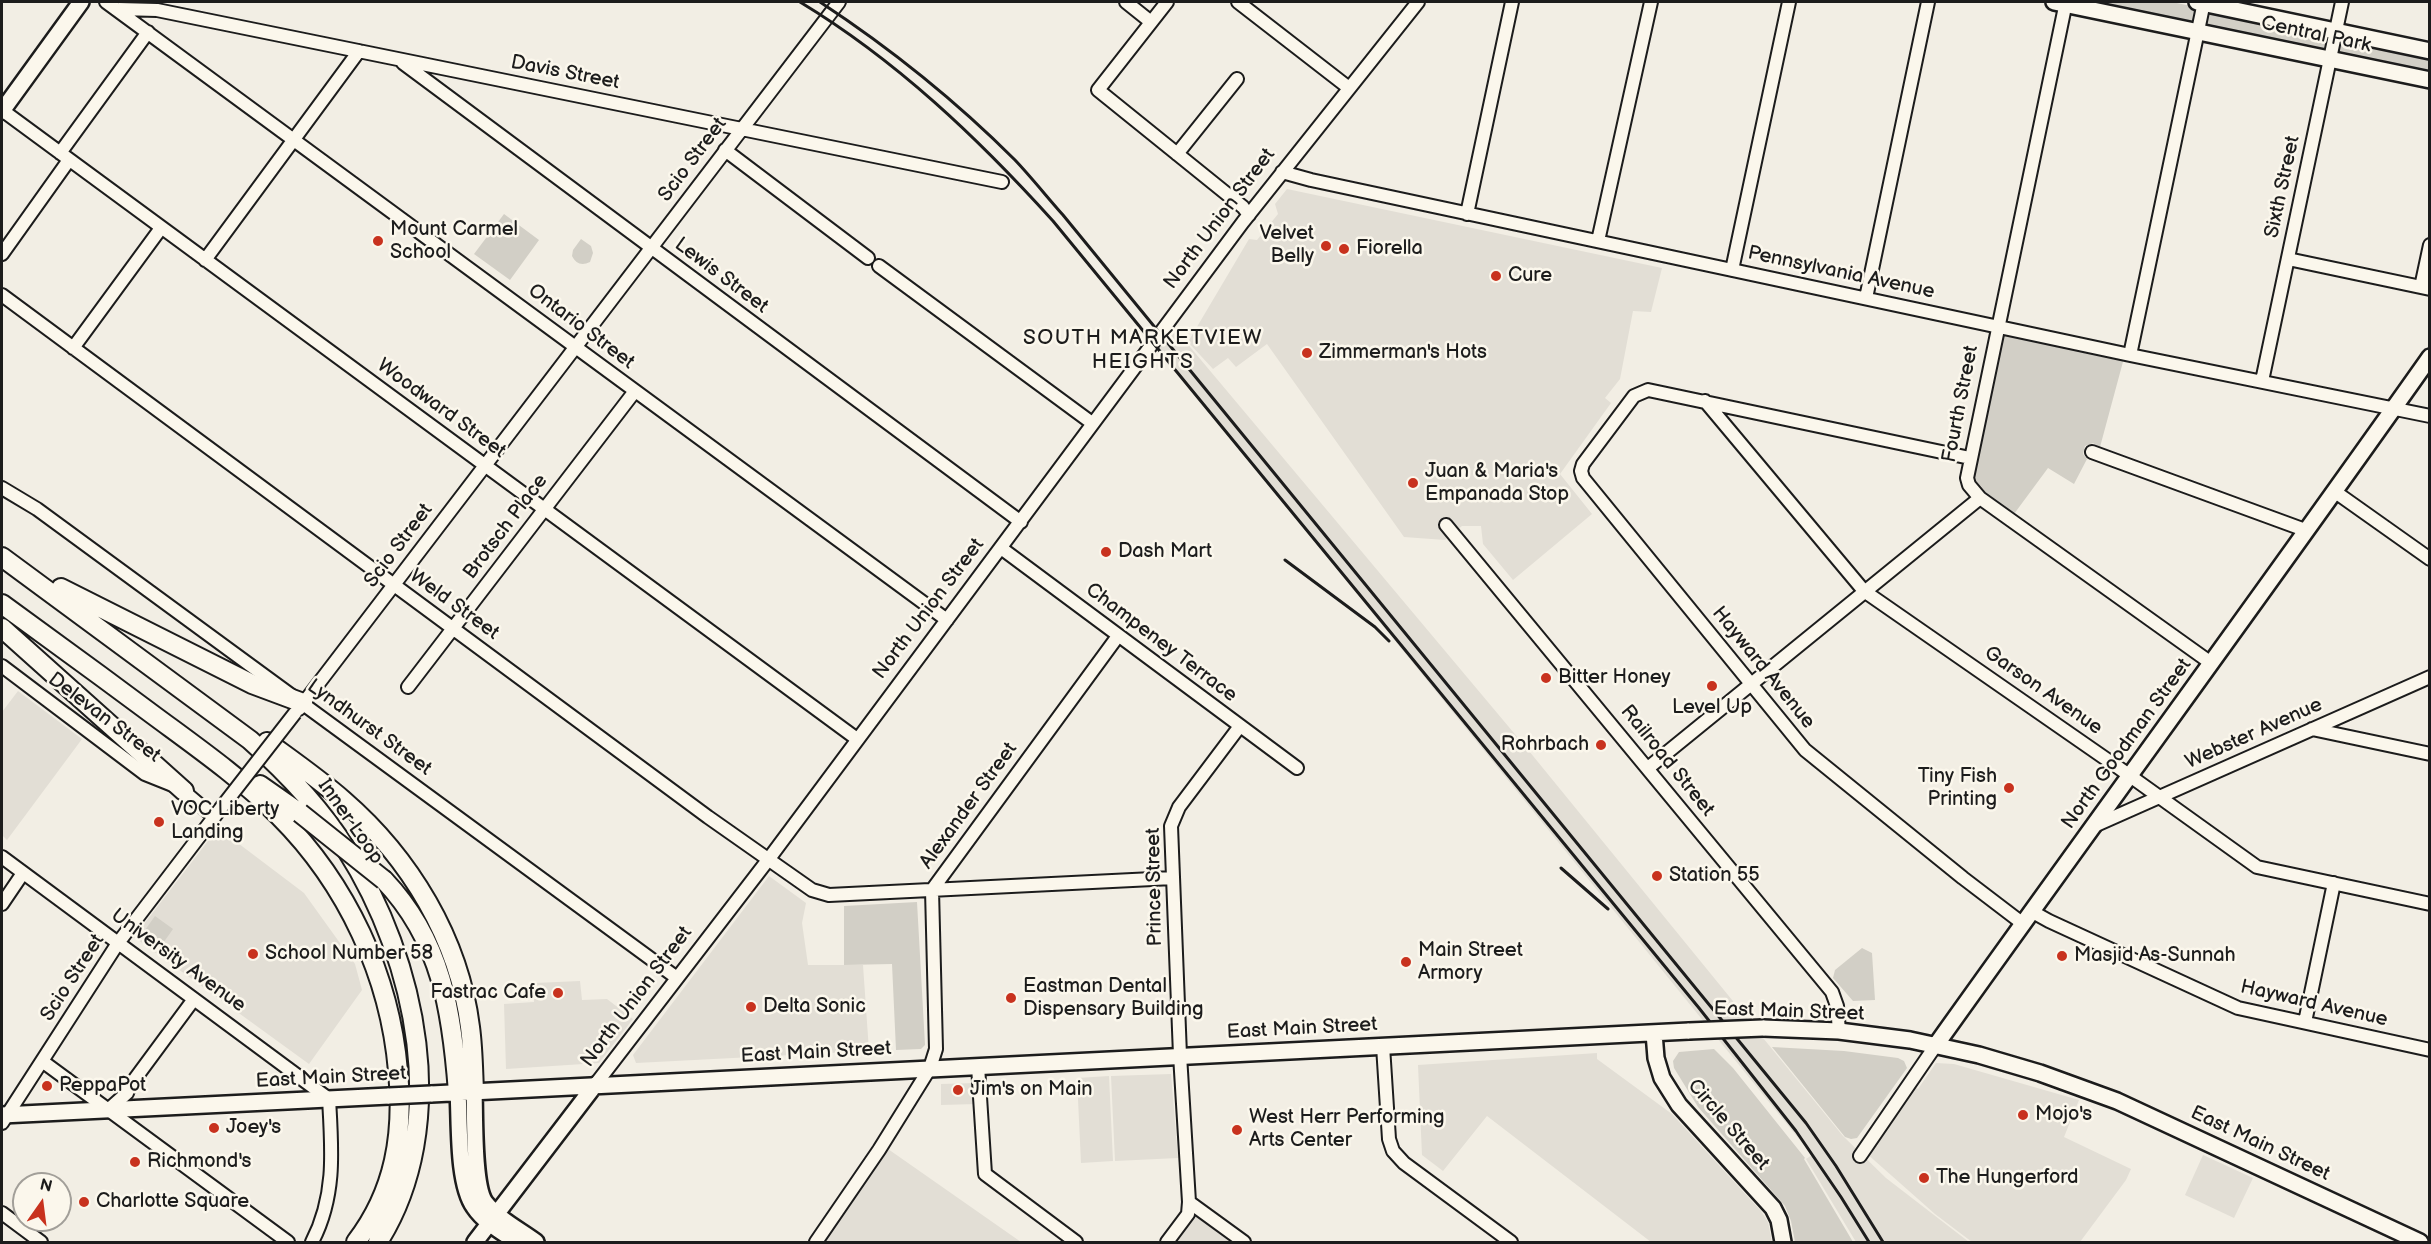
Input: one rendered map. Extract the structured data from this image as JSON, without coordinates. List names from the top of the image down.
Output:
{
  "streets": {
    "highway": ["Inner Loop"],
    "main road": [
      "Central Park",
      "North Union Street",
      "North Goodman Street",
      "East Main Street",
      "Circle Street"
    ],
    "street": [
      "Davis Street",
      "Scio Street",
      "Sixth Street",
      "Pennsylvania Avenue",
      "Lewis Street",
      "Ontario Street",
      "Fourth Street",
      "Woodward Street",
      "Brotsch Place",
      "Weld Street",
      "Champeney Terrace",
      "Hayward Avenue",
      "Garson Avenue",
      "Delevan Street",
      "Lyndhurst Street",
      "Webster Avenue",
      "Railroad Street",
      "Alexander Street",
      "Prince Street",
      "University Avenue"
    ]
  },
  "crossings": [
    ["Central Park", "Sixth Street"],
    ["Central Park", "Fourth Street"],
    ["Davis Street", "Scio Street"],
    ["Davis Street", "Lewis Street"],
    ["Davis Street", "Ontario Street"],
    ["Scio Street", "Lewis Street"],
    ["Scio Street", "Ontario Street"],
    ["Scio Street", "Woodward Street"],
    ["Scio Street", "Weld Street"],
    ["Scio Street", "Delevan Street"],
    ["Scio Street", "Lyndhurst Street"],
    ["Scio Street", "University Avenue"],
    ["Scio Street", "East Main Street"],
    ["Sixth Street", "Pennsylvania Avenue"],
    ["North Union Street", "Pennsylvania Avenue"],
    ["North Union Street", "Lewis Street"],
    ["North Union Street", "Ontario Street"],
    ["North Union Street", "Woodward Street"],
    ["North Union Street", "Weld Street"],
    ["North Union Street", "Champeney Terrace"],
    ["North Union Street", "Lyndhurst Street"],
    ["North Union Street", "East Main Street"],
    ["Pennsylvania Avenue", "Fourth Street"],
    ["Pennsylvania Avenue", "North Goodman Street"],
    ["Ontario Street", "Brotsch Place"],
    ["Woodward Street", "Brotsch Place"],
    ["Brotsch Place", "Weld Street"],
    ["Weld Street", "Alexander Street"],
    ["Weld Street", "Prince Street"],
    ["Champeney Terrace", "Alexander Street"],
    ["Champeney Terrace", "Prince Street"],
    ["Hayward Avenue", "Garson Avenue"],
    ["Hayward Avenue", "North Goodman Street"],
    ["Garson Avenue", "Webster Avenue"],
    ["Garson Avenue", "North Goodman Street"],
    ["Webster Avenue", "North Goodman Street"],
    ["North Goodman Street", "East Main Street"],
    ["Railroad Street", "East Main Street"],
    ["Alexander Street", "East Main Street"],
    ["Prince Street", "East Main Street"],
    ["University Avenue", "East Main Street"],
    ["East Main Street", "Circle Street"]
  ],
  "districts": ["SOUTH MARKETVIEW HEIGHTS"],
  "places": [
    "Mount Carmel School",
    "Velvet Belly",
    "Fiorella",
    "Cure",
    "Zimmerman's Hots",
    "Juan & Maria's Empanada Stop",
    "Dash Mart",
    "Bitter Honey",
    "Level Up",
    "Rohrbach",
    "Tiny Fish Printing",
    "VOC Liberty Landing",
    "Station 55",
    "School Number 58",
    "Masjid As-Sunnah",
    "Main Street Armory",
    "Fastrac Cafe",
    "Eastman Dental Dispensary Building",
    "Delta Sonic",
    "PeppaPot",
    "Jim's on Main",
    "Mojo's",
    "Joey's",
    "West Herr Performing Arts Center",
    "Richmond's",
    "The Hungerford",
    "Charlotte Square"
  ],
  "north": "top"
}
